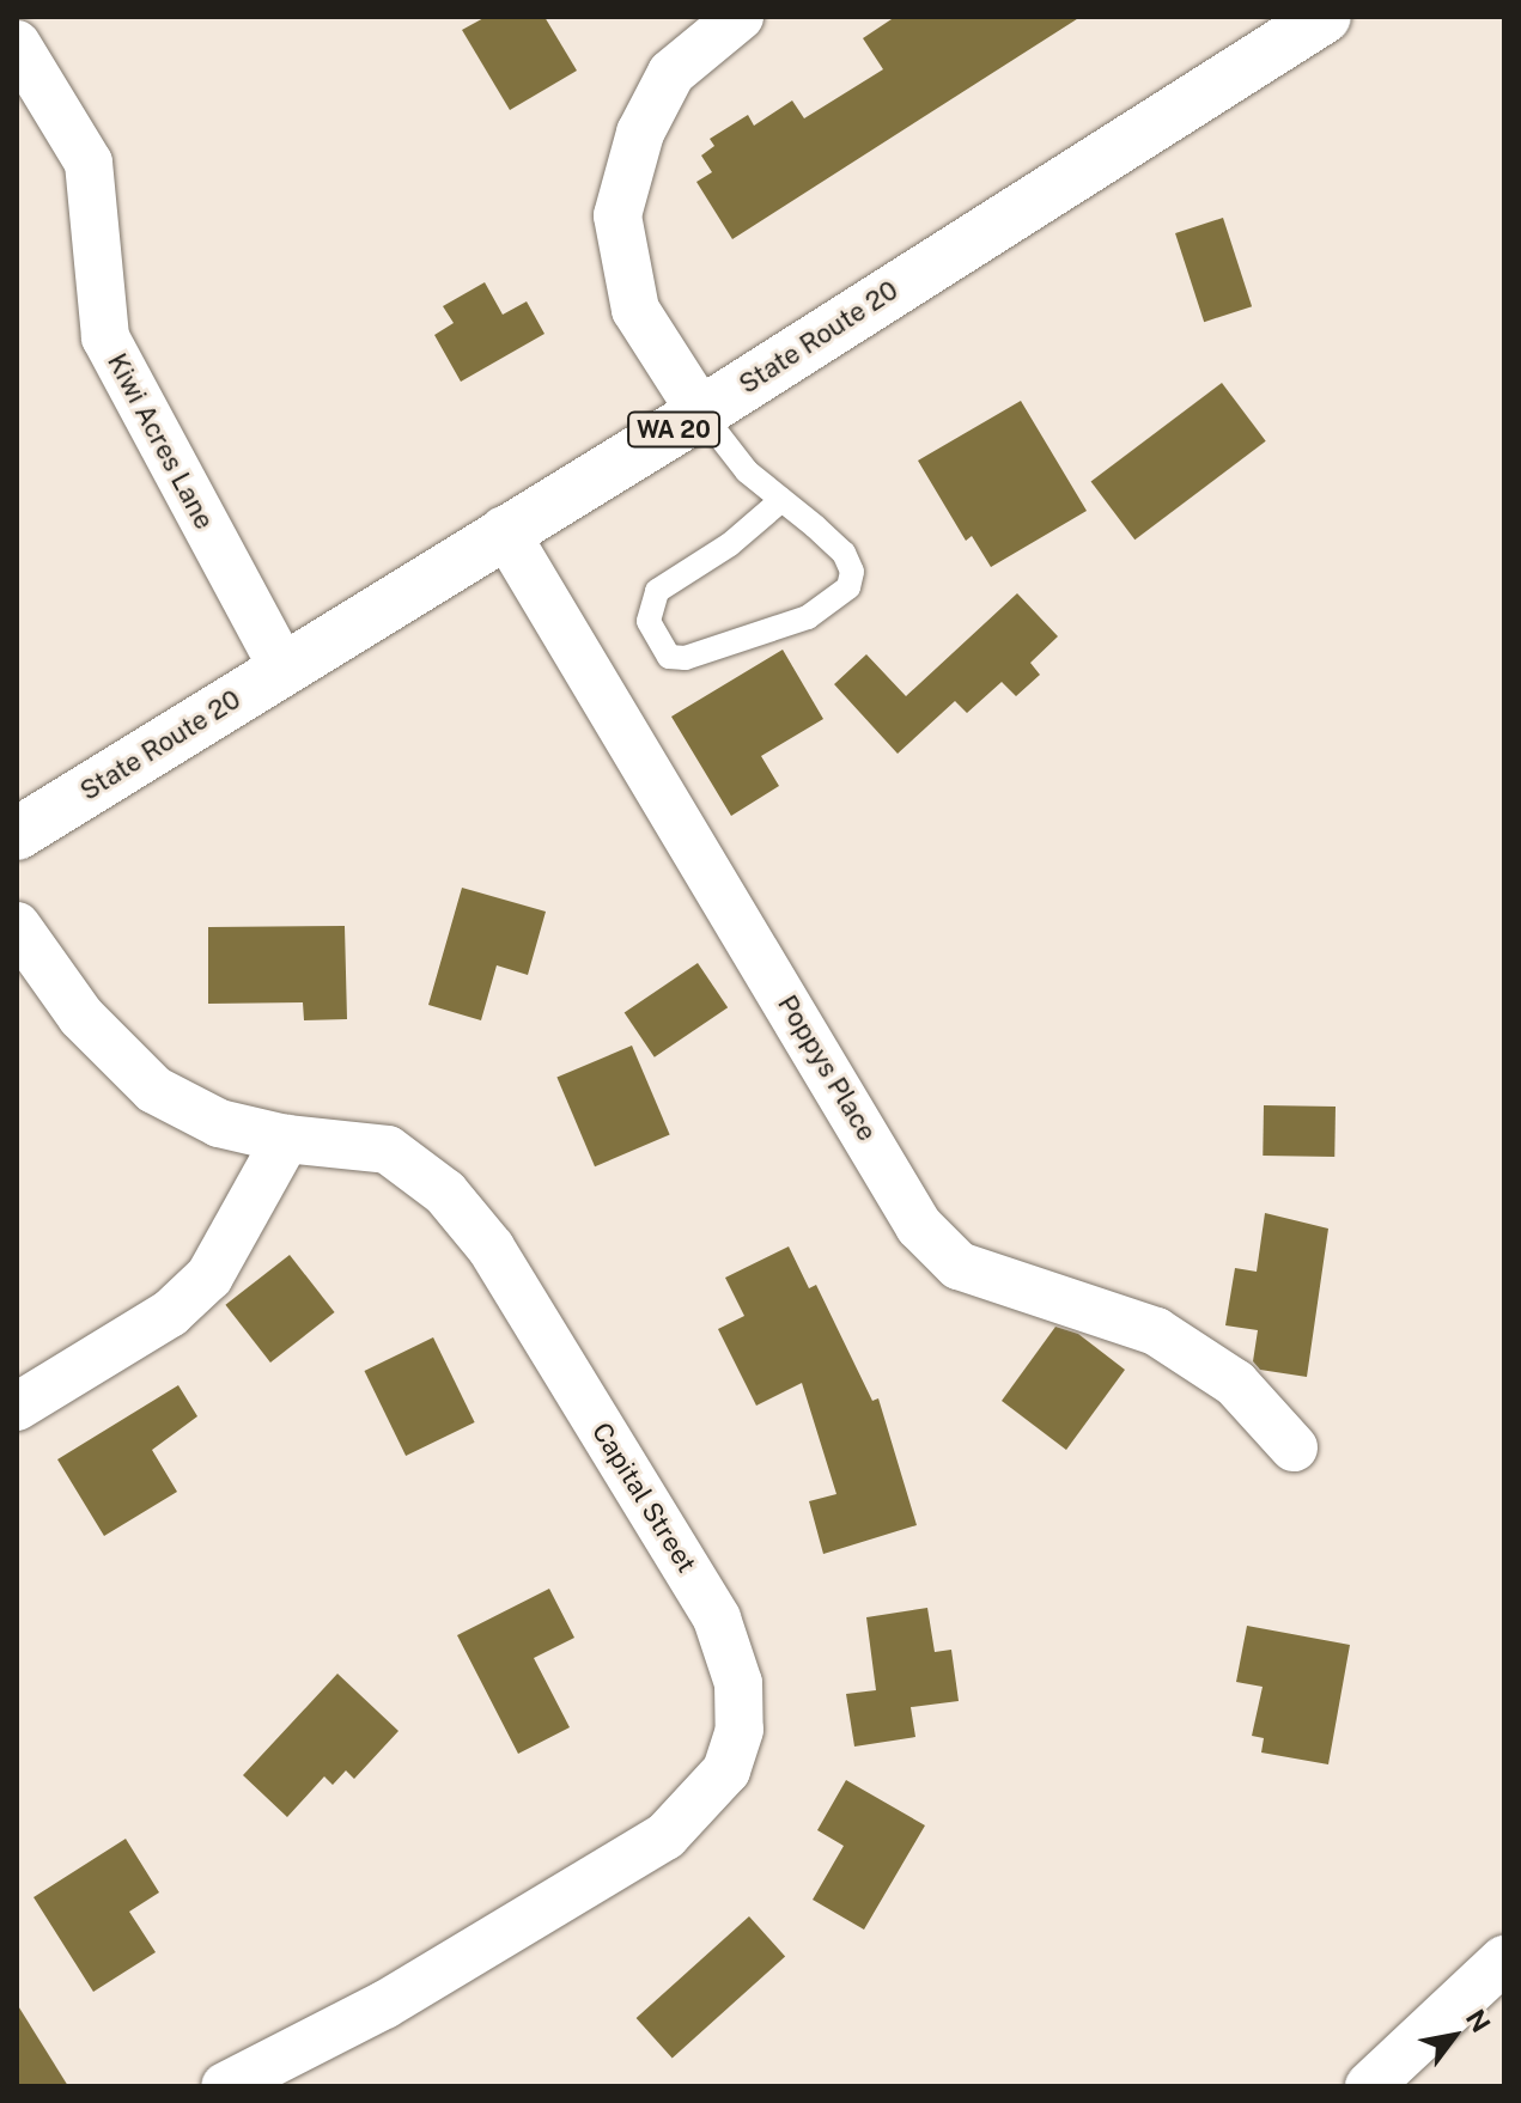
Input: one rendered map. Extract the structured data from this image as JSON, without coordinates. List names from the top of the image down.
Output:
{
  "streets": {
    "main road": ["State Route 20", "WA 20"],
    "street": ["Kiwi Acres Lane", "Poppys Place", "Capital Street"]
  },
  "crossings": [
    ["State Route 20", "Kiwi Acres Lane"],
    ["State Route 20", "Poppys Place"]
  ],
  "north": "top right"
}
